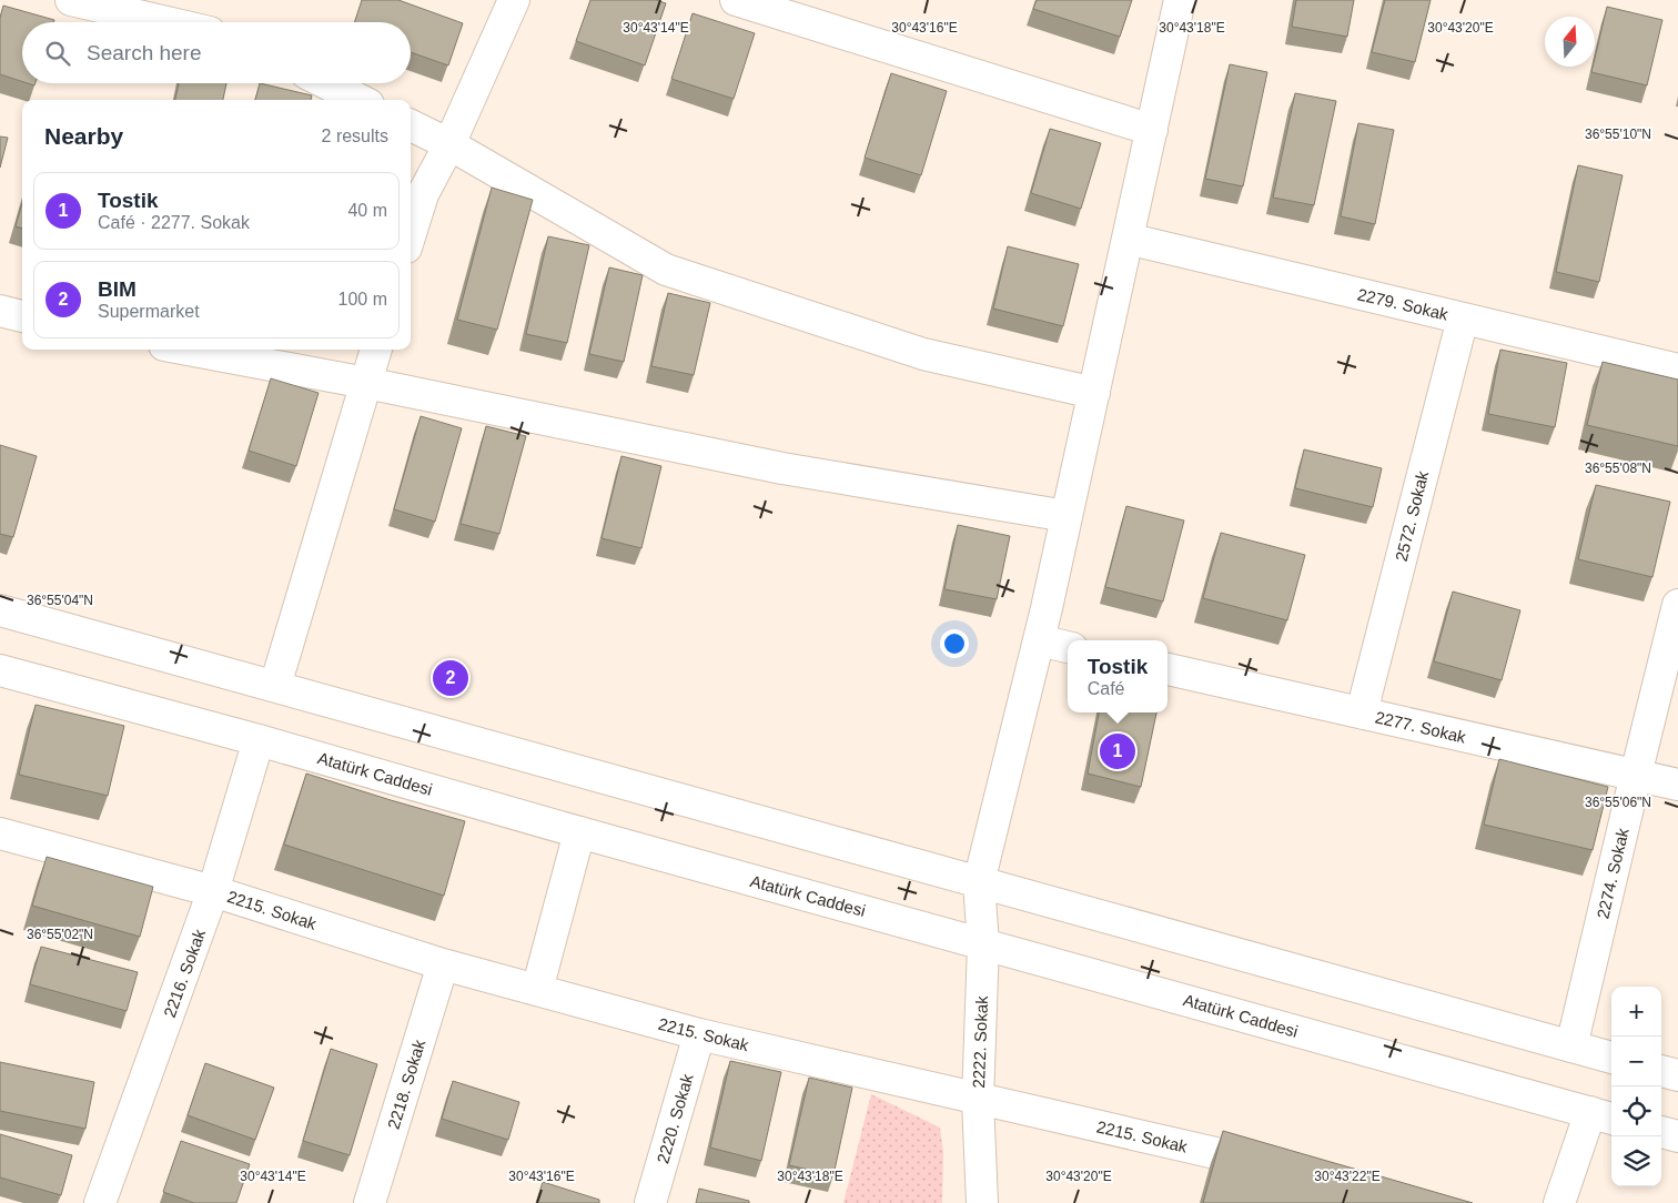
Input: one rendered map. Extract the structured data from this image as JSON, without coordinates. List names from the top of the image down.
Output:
{
  "streets": {
    "street": [
      "2279. Sokak",
      "2572. Sokak",
      "2277. Sokak",
      "Atatürk Caddesi",
      "2274. Sokak",
      "2215. Sokak",
      "2216. Sokak",
      "2222. Sokak",
      "2218. Sokak",
      "2220. Sokak"
    ]
  },
  "crossings": [
    ["2279. Sokak", "2572. Sokak"],
    ["2279. Sokak", "2222. Sokak"],
    ["2572. Sokak", "2277. Sokak"],
    ["2277. Sokak", "2274. Sokak"],
    ["Atatürk Caddesi", "2216. Sokak"],
    ["Atatürk Caddesi", "2222. Sokak"],
    ["2215. Sokak", "2216. Sokak"],
    ["2215. Sokak", "2222. Sokak"],
    ["2215. Sokak", "2218. Sokak"],
    ["2215. Sokak", "2220. Sokak"]
  ],
  "north": "top",
  "page": {
    "search": "Search here",
    "heading": ["Nearby", "2 results"],
    "list": [
      {
        "mark": "1",
        "name": "Tostik",
        "note": "Café · 2277. Sokak",
        "value": "40 m"
      },
      {
        "mark": "2",
        "name": "BIM",
        "note": "Supermarket",
        "value": "100 m"
      }
    ],
    "popup": ["Tostik", "Café"],
    "pins": ["2", "1"],
    "map_buttons": ["+", "−"]
  },
  "coordinates": [
    "30°43'14\"E",
    "30°43'16\"E",
    "30°43'18\"E",
    "30°43'20\"E",
    "36°55'10\"N",
    "36°55'08\"N",
    "36°55'04\"N",
    "36°55'06\"N",
    "36°55'02\"N",
    "30°43'22\"E"
  ]
}
